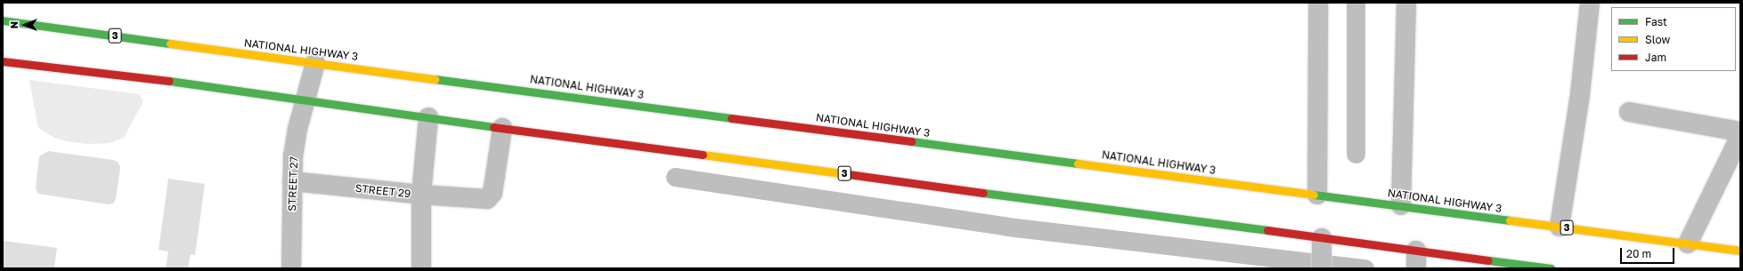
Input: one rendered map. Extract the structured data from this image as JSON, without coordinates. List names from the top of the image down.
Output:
{
  "streets": {
    "highway": ["3", "NATIONAL HIGHWAY 3"],
    "street": ["STREET 27", "STREET 29"]
  },
  "crossings": [
    ["3", "STREET 27"],
    ["NATIONAL HIGHWAY 3", "STREET 27"],
    ["STREET 27", "STREET 29"]
  ],
  "legend": ["Fast", "Slow", "Jam"],
  "scale_bar": "20 m",
  "north": "left"
}
